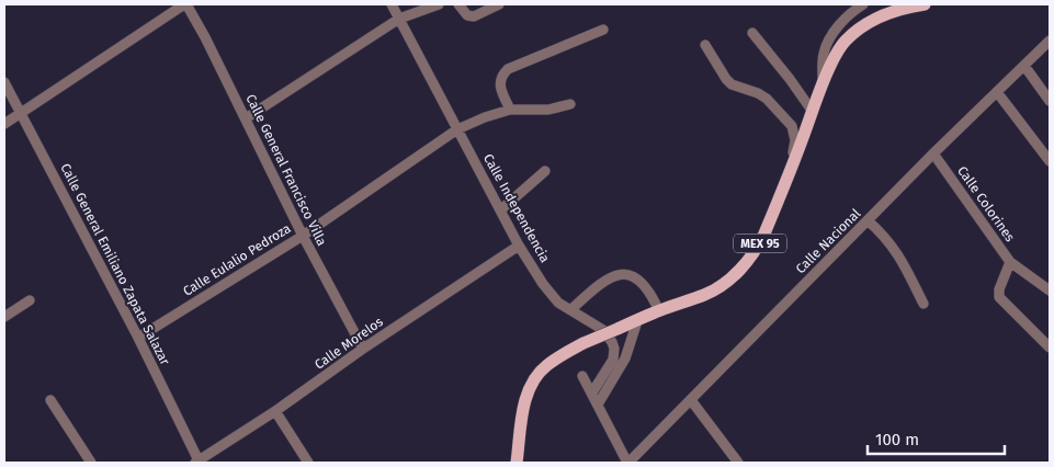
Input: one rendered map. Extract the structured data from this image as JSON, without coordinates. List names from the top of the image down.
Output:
{
  "streets": {
    "main road": ["MEX 95"],
    "street": [
      "Calle General Francisco Villa",
      "Calle Colorines",
      "Calle Independencia",
      "Calle Nacional",
      "Calle Eulalio Pedroza",
      "Calle General Emiliano Zapata Salazar",
      "Calle Morelos"
    ]
  },
  "crossings": [
    ["Calle General Francisco Villa", "Calle Eulalio Pedroza"],
    ["Calle General Francisco Villa", "Calle Morelos"],
    ["Calle Colorines", "Calle Nacional"],
    ["Calle Independencia", "Calle Eulalio Pedroza"],
    ["Calle Independencia", "Calle Morelos"],
    ["Calle Eulalio Pedroza", "Calle General Emiliano Zapata Salazar"],
    ["Calle General Emiliano Zapata Salazar", "Calle Morelos"]
  ],
  "scale_bar": "100 m"
}
